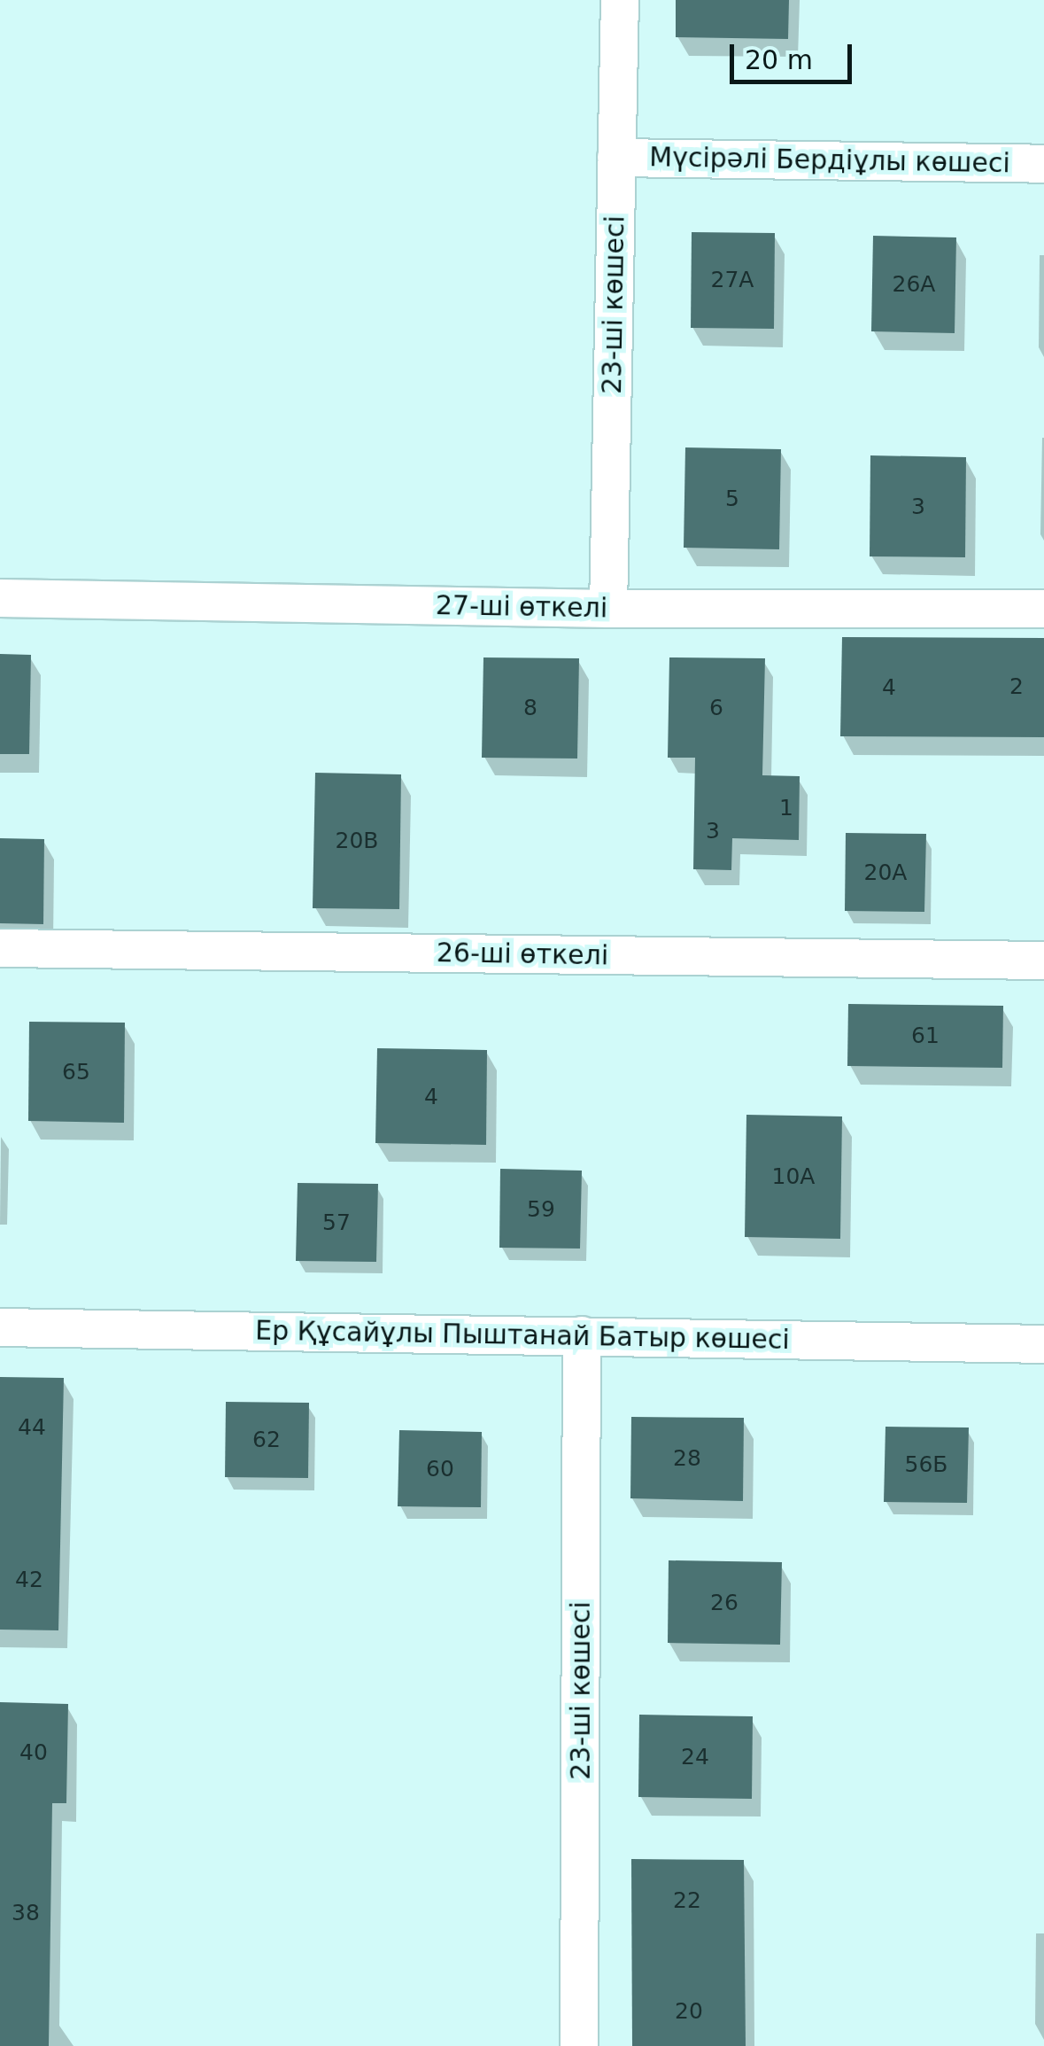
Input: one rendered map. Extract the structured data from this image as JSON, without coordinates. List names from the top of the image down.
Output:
{
  "streets": {
    "street": [
      "Мүсірәлі Бердіұлы көшесі",
      "23-шi көшесi",
      "27-ші өткелі",
      "26-ші өткелі",
      "Ер Құсайұлы Пыштанай Батыр көшесі"
    ]
  },
  "crossings": [
    ["Мүсірәлі Бердіұлы көшесі", "23-шi көшесi"],
    ["23-шi көшесi", "27-ші өткелі"],
    ["23-шi көшесi", "Ер Құсайұлы Пыштанай Батыр көшесі"]
  ],
  "house_numbers": [
    "27А",
    "26А",
    "5",
    "3",
    "2",
    "4",
    "8",
    "6",
    "1",
    "3",
    "20В",
    "20А",
    "61",
    "65",
    "4",
    "10А",
    "59",
    "57",
    "44",
    "62",
    "28",
    "56Б",
    "60",
    "42",
    "26",
    "40",
    "24",
    "22",
    "38",
    "20"
  ],
  "scale_bar": "20 m"
}
